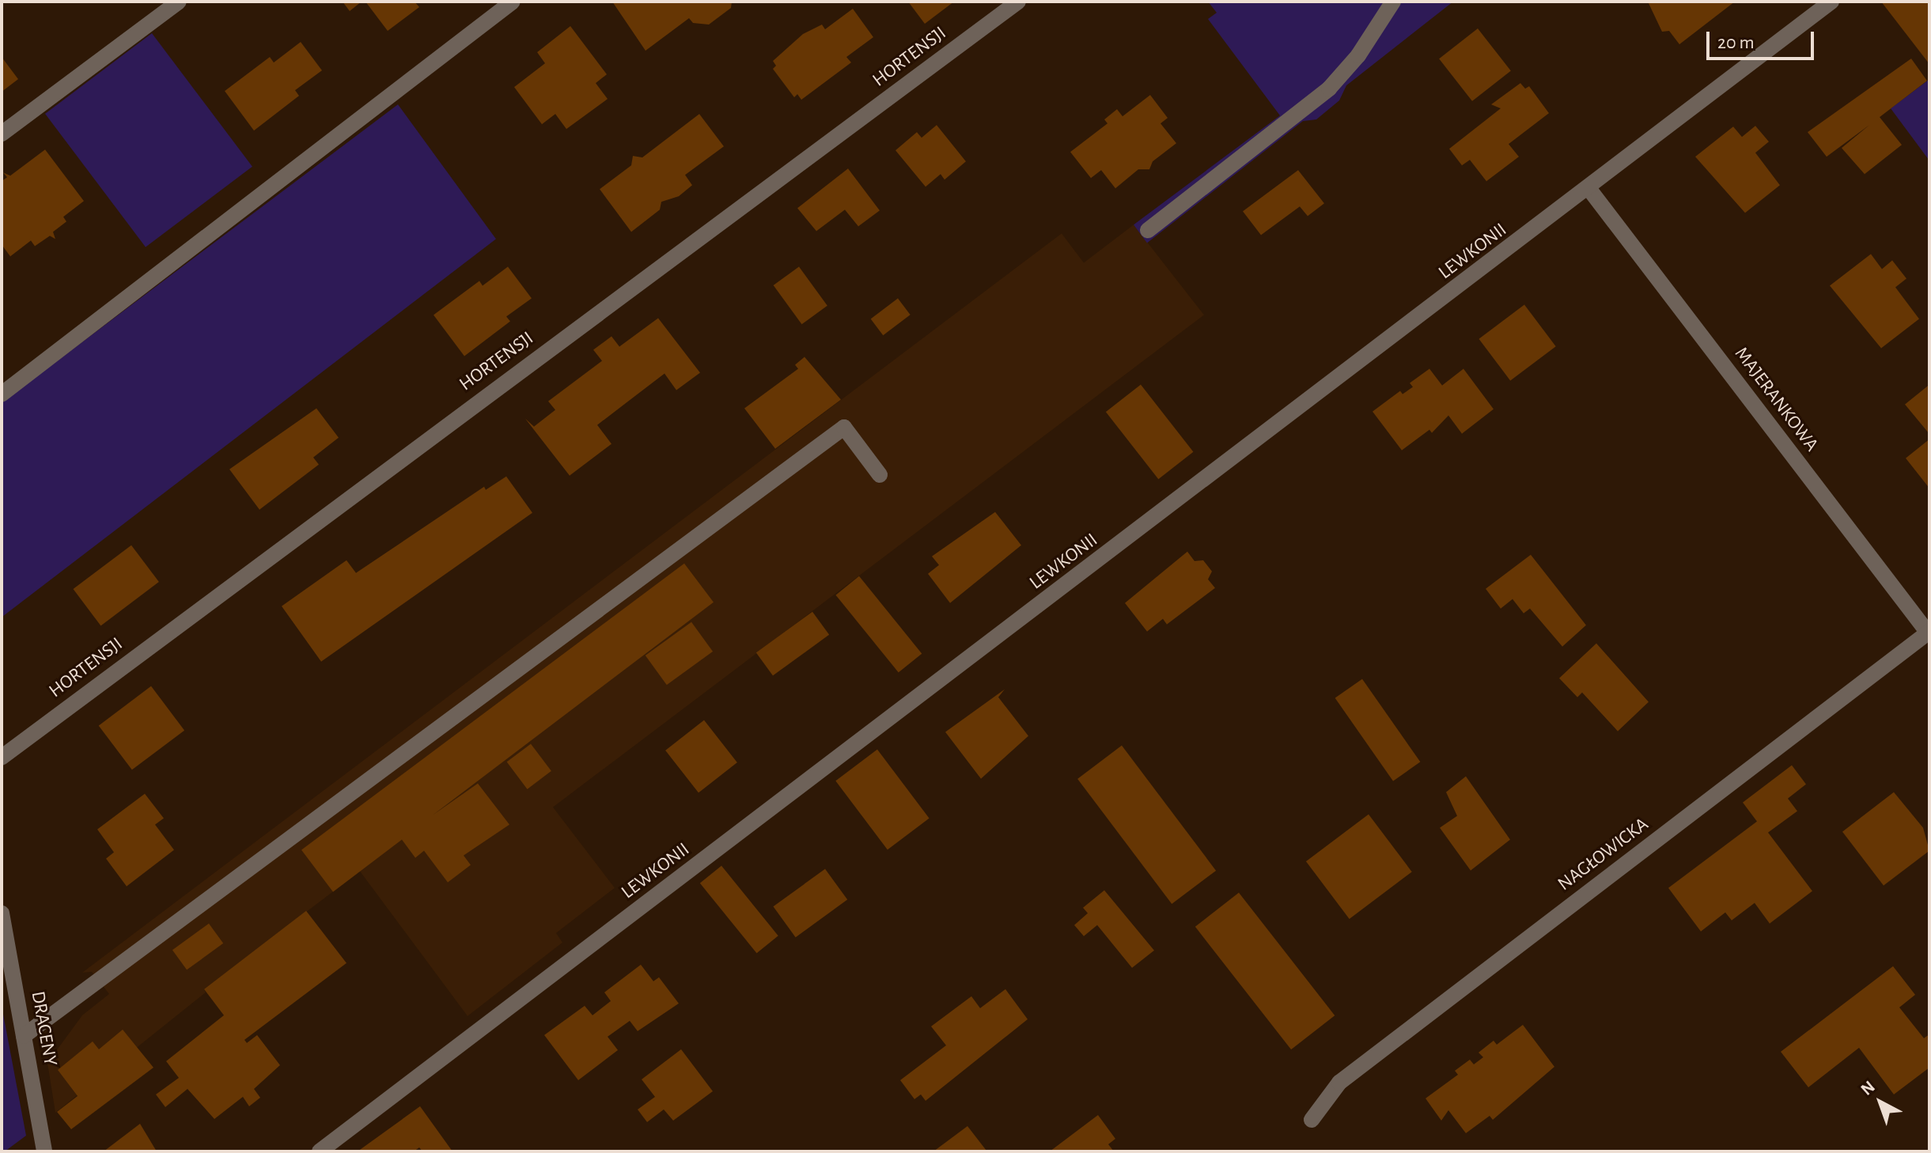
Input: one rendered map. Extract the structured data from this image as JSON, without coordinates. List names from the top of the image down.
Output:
{
  "streets": {
    "street": [
      "HORTENSJI",
      "LEWKONII",
      "MAJERANKOWA",
      "NAGŁOWICKA",
      "DRACENY"
    ]
  },
  "crossings": [
    ["LEWKONII", "MAJERANKOWA"],
    ["MAJERANKOWA", "NAGŁOWICKA"]
  ],
  "scale_bar": "20 m",
  "north": "top left"
}
